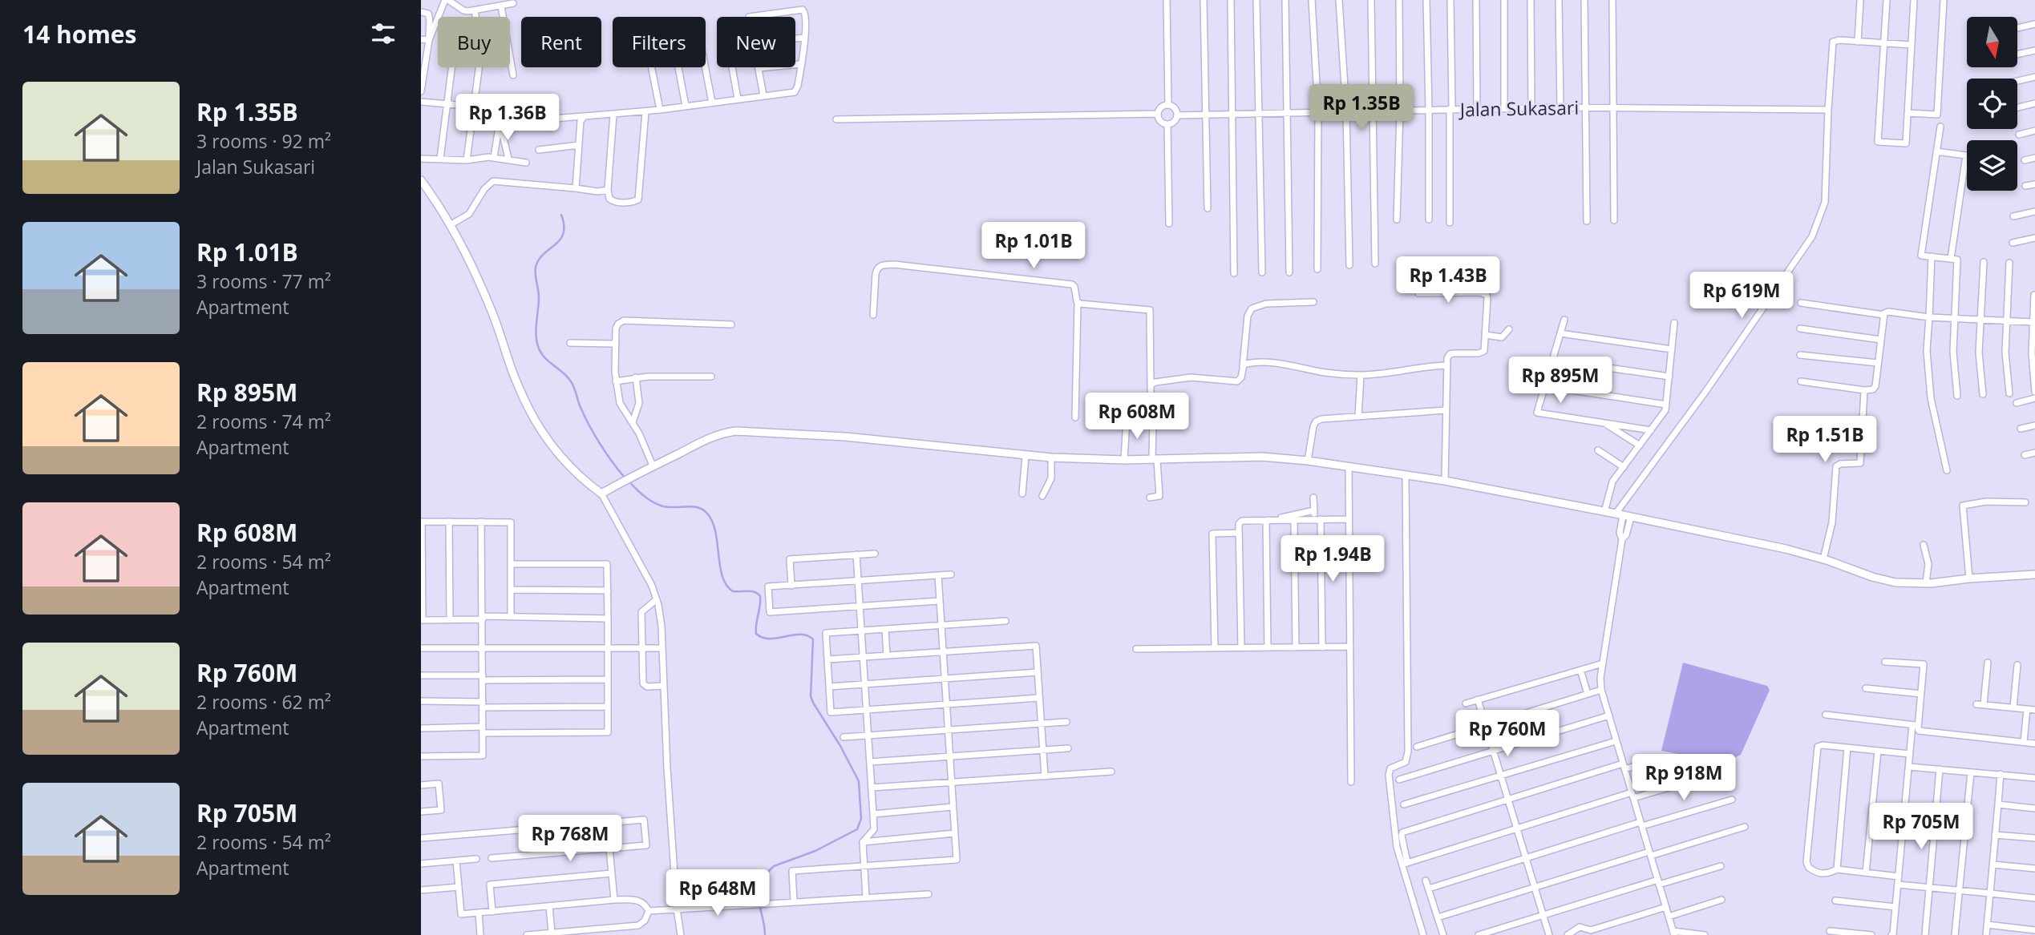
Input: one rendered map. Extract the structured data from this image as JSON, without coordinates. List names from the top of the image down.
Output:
{
  "streets": {
    "street": ["Jalan Sukasari"]
  },
  "north": "bottom",
  "page": {
    "heading": "14 homes",
    "chip": [
      "Buy",
      "Rent",
      "Filters",
      "New"
    ],
    "list": [
      {
        "name": "Rp 1.35B",
        "note": "3 rooms · 92 m² · Jalan Sukasari"
      },
      {
        "name": "Rp 1.01B",
        "note": "3 rooms · 77 m² · Apartment"
      },
      {
        "name": "Rp 895M",
        "note": "2 rooms · 74 m² · Apartment"
      },
      {
        "name": "Rp 608M",
        "note": "2 rooms · 54 m² · Apartment"
      },
      {
        "name": "Rp 760M",
        "note": "2 rooms · 62 m² · Apartment"
      },
      {
        "name": "Rp 705M",
        "note": "2 rooms · 54 m² · Apartment"
      }
    ],
    "price": [
      "Rp 1.35B",
      "Rp 1.36B",
      "Rp 1.01B",
      "Rp 1.43B",
      "Rp 619M",
      "Rp 895M",
      "Rp 608M",
      "Rp 1.51B",
      "Rp 1.94B",
      "Rp 760M",
      "Rp 918M",
      "Rp 705M",
      "Rp 768M",
      "Rp 648M"
    ]
  }
}
